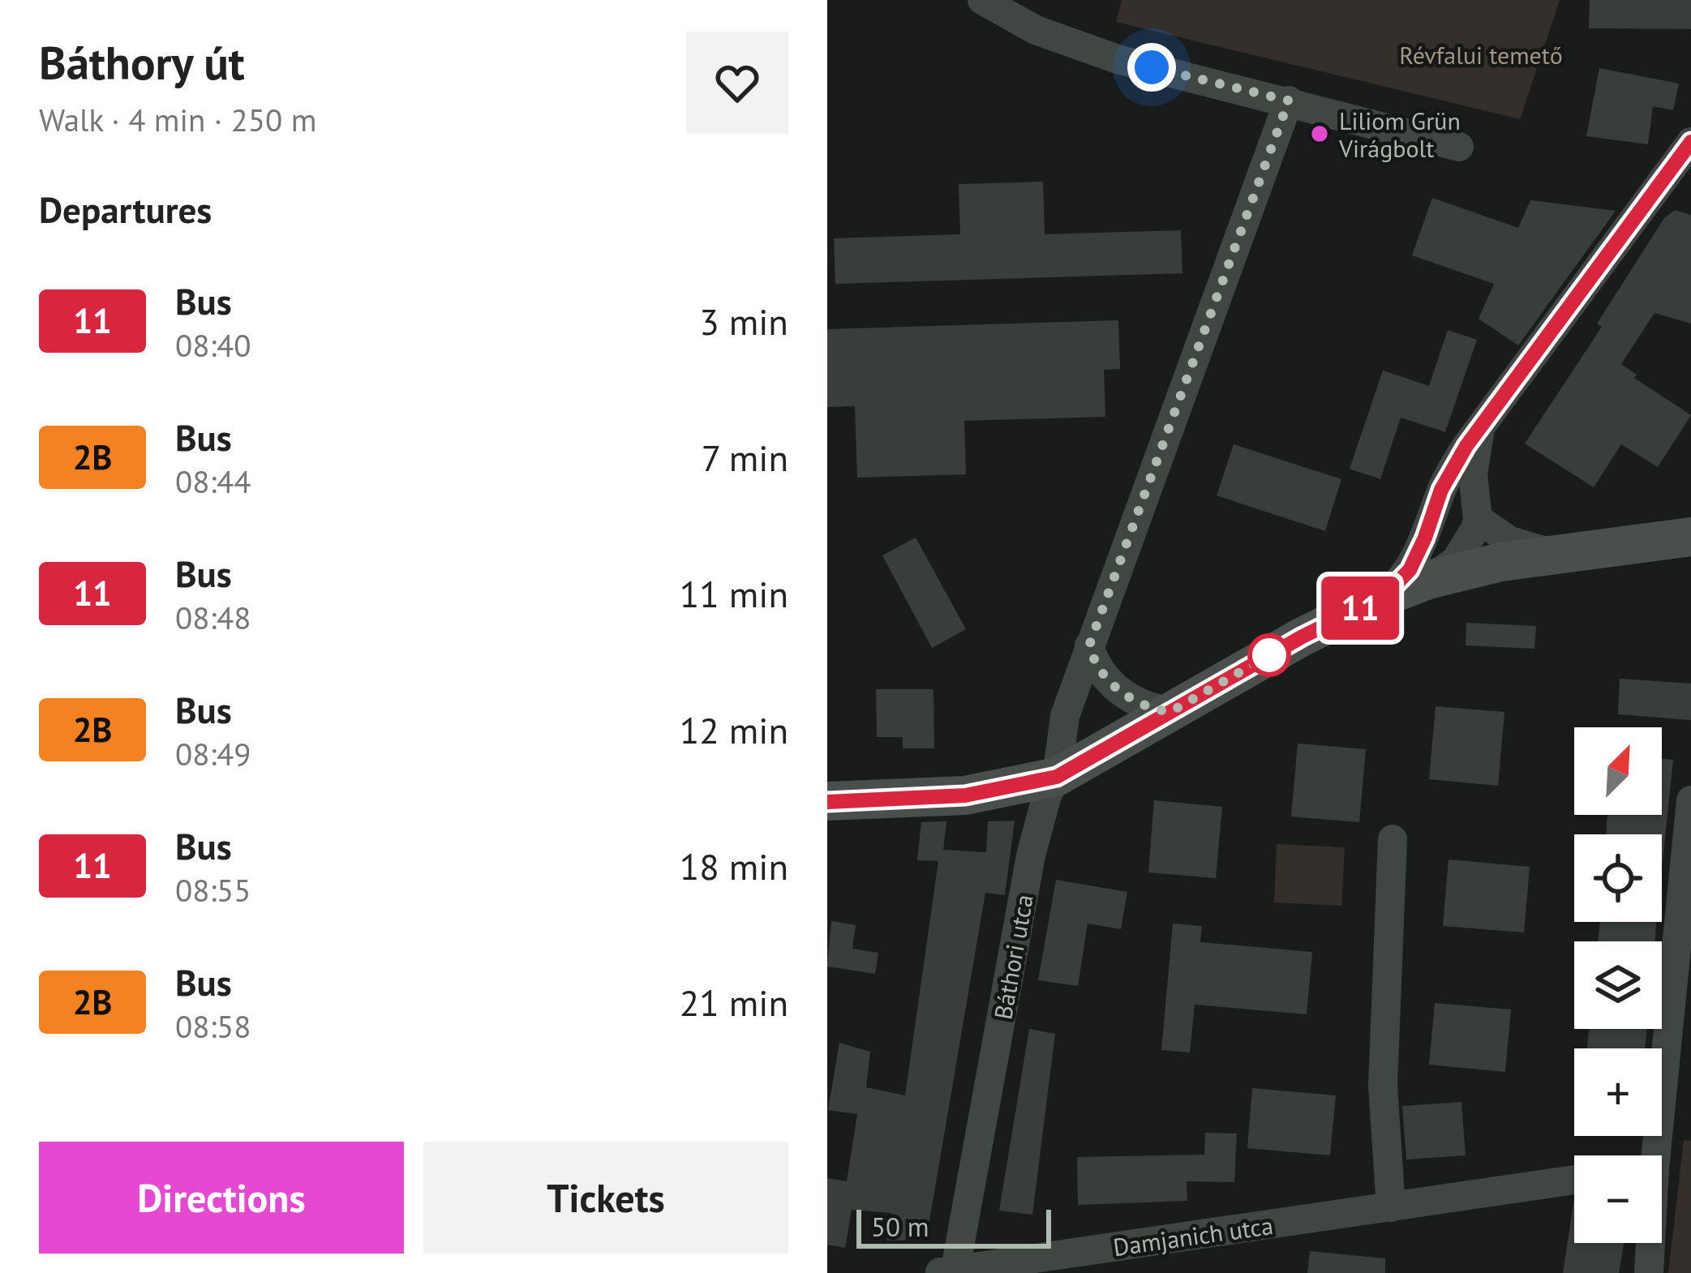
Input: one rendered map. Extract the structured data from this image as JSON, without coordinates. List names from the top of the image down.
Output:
{
  "streets": {
    "street": ["Báthori utca", "Damjanich utca"]
  },
  "crossings": [
    ["Báthori utca", "Damjanich utca"]
  ],
  "parks": ["Révfalui temető"],
  "places": ["Liliom Grün Virágbolt"],
  "lines": ["bus line 11"],
  "scale_bar": "50 m",
  "north": "top right",
  "page": {
    "heading": [
      ["Báthory út", "Walk · 4 min · 250 m"],
      "Departures"
    ],
    "on_map": "11",
    "list": [
      {
        "mark": "11",
        "name": "Bus",
        "note": "08:40",
        "value": "3 min"
      },
      {
        "mark": "2B",
        "name": "Bus",
        "note": "08:44",
        "value": "7 min"
      },
      {
        "mark": "11",
        "name": "Bus",
        "note": "08:48",
        "value": "11 min"
      },
      {
        "mark": "2B",
        "name": "Bus",
        "note": "08:49",
        "value": "12 min"
      },
      {
        "mark": "11",
        "name": "Bus",
        "note": "08:55",
        "value": "18 min"
      },
      {
        "mark": "2B",
        "name": "Bus",
        "note": "08:58",
        "value": "21 min"
      }
    ],
    "map_buttons": ["+", "−"],
    "buttons": ["Directions", "Tickets"],
    "scale": "50 m"
  }
}
